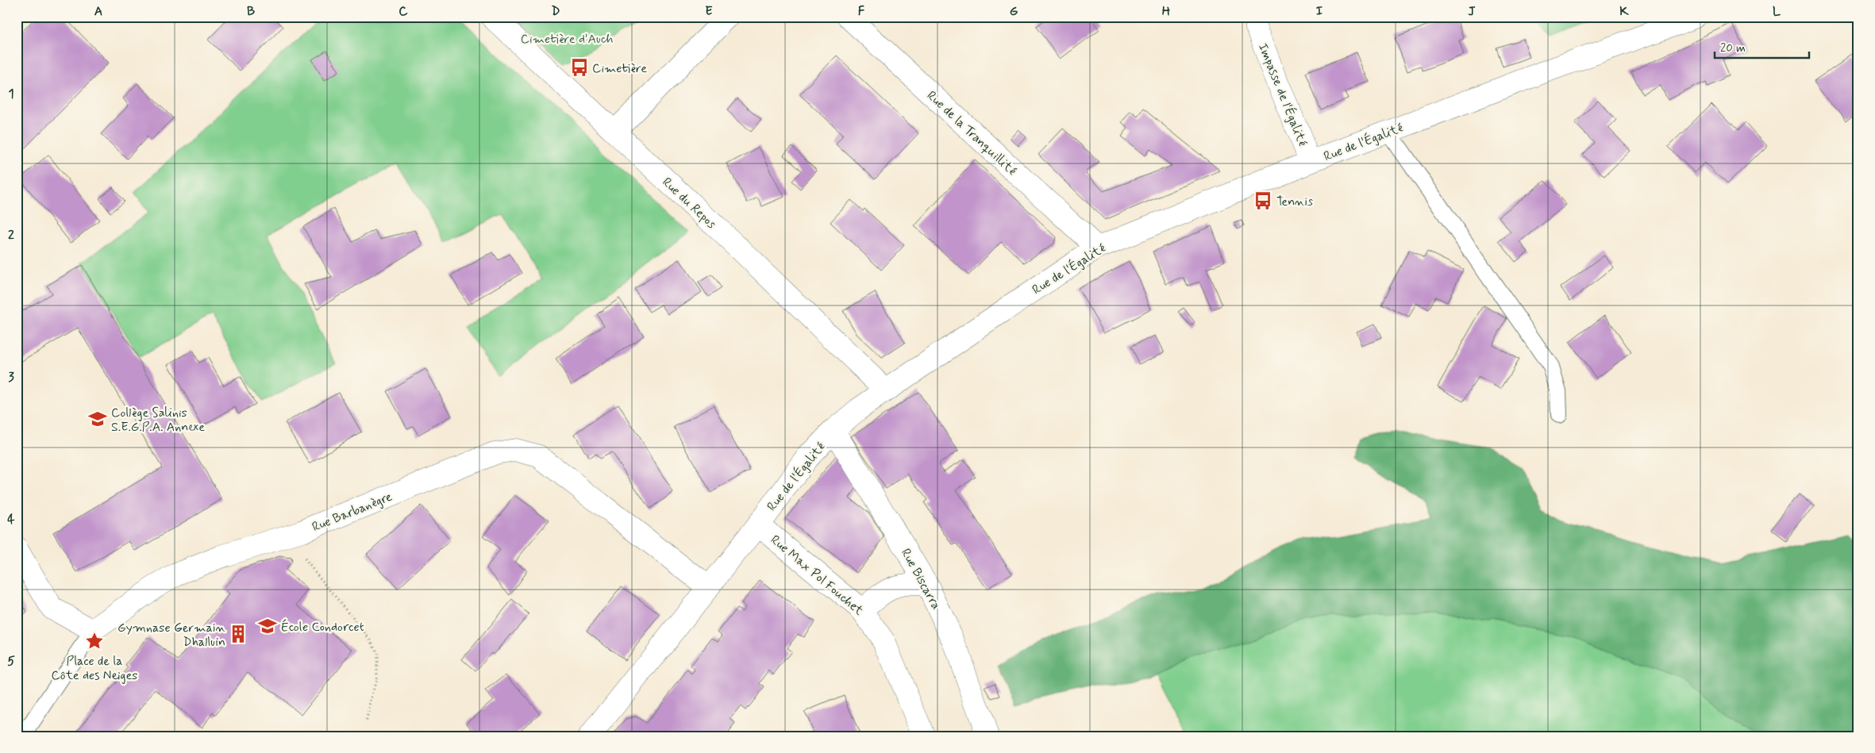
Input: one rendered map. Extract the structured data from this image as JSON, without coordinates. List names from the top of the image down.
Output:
{
  "streets": {
    "street": [
      "Impasse de l'Égalité",
      "Rue de la Tranquillité",
      "Rue de l'Égalité",
      "Rue du Repos",
      "Rue Barbanègre",
      "Rue Max Pol Fouchet",
      "Rue Biscarra"
    ]
  },
  "crossings": [
    ["Impasse de l'Égalité", "Rue de l'Égalité"],
    ["Rue de la Tranquillité", "Rue de l'Égalité"],
    ["Rue de l'Égalité", "Rue du Repos"],
    ["Rue de l'Égalité", "Rue Barbanègre"],
    ["Rue de l'Égalité", "Rue Max Pol Fouchet"],
    ["Rue de l'Égalité", "Rue Biscarra"]
  ],
  "parks": ["Cimetière d'Auch"],
  "places": {
    "bus stop": ["Cimetière", "Tennis"],
    "school or university": ["Collège Salinis S.E.G.P.A. Annexe", "École Condorcet"],
    "building": ["Gymnase Germain Dhalluin"],
    "place": ["Place de la Côte des Neiges"]
  },
  "scale_bar": "20 m",
  "grid": {
    "columns": [
      "A",
      "B",
      "C",
      "D",
      "E",
      "F",
      "G",
      "H",
      "I",
      "J",
      "K",
      "L"
    ],
    "rows": [
      "1",
      "2",
      "3",
      "4",
      "5"
    ]
  }
}
